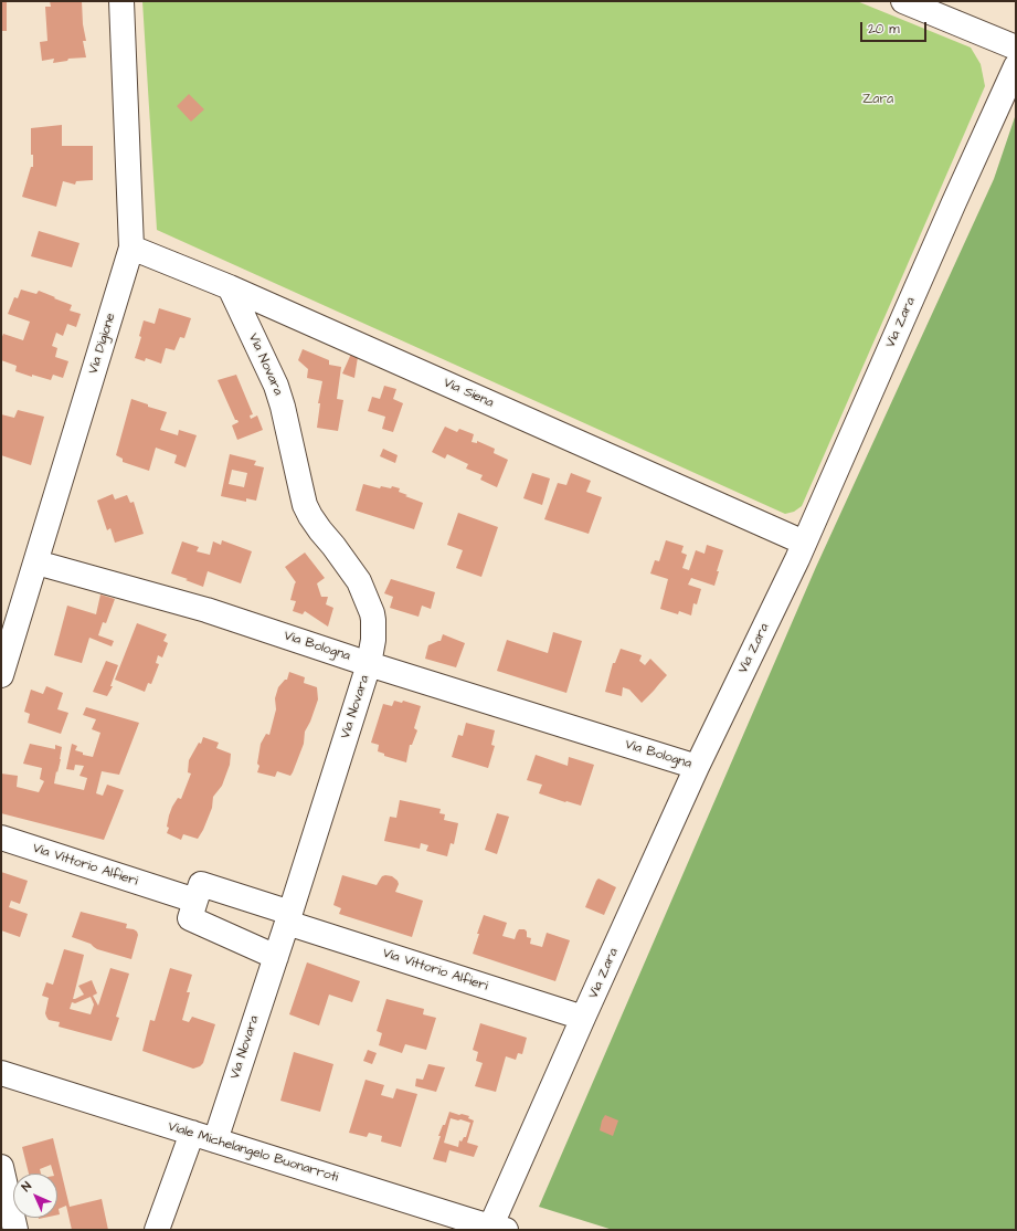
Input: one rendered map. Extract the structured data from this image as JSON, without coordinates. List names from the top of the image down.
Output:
{
  "streets": {
    "street": [
      "Via Zara",
      "Via Digione",
      "Via Novara",
      "Via Siena",
      "Via Bologna",
      "Via Vittorio Alfieri",
      "Viale Michelangelo Buonarroti"
    ]
  },
  "crossings": [
    ["Via Zara", "Via Siena"],
    ["Via Zara", "Via Bologna"],
    ["Via Zara", "Via Vittorio Alfieri"],
    ["Via Zara", "Viale Michelangelo Buonarroti"],
    ["Via Digione", "Via Siena"],
    ["Via Digione", "Via Bologna"],
    ["Via Novara", "Via Siena"],
    ["Via Novara", "Via Bologna"],
    ["Via Novara", "Via Vittorio Alfieri"],
    ["Via Novara", "Viale Michelangelo Buonarroti"]
  ],
  "parks": ["Zara"],
  "scale_bar": "20 m",
  "north": "top left"
}
